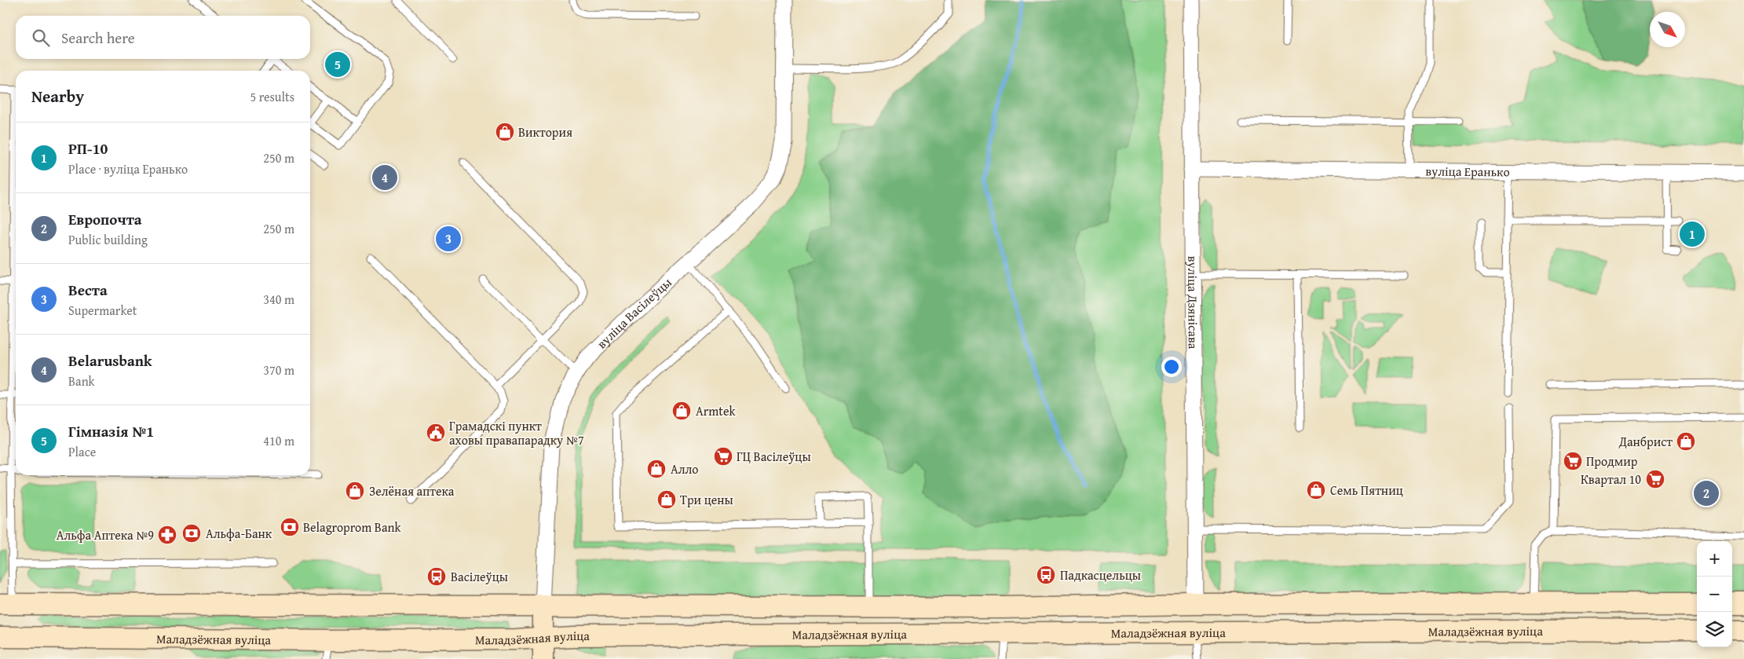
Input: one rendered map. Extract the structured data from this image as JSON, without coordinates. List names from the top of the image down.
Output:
{
  "streets": {
    "main road": ["вуліца Васілеўцы", "Маладзёжная вуліца"],
    "street": ["вуліца Еранько", "вуліца Дзянісава"]
  },
  "crossings": [
    ["вуліца Еранько", "вуліца Дзянісава"],
    ["вуліца Васілеўцы", "Маладзёжная вуліца"]
  ],
  "places": {
    "shop": [
      "Виктория",
      "Armtek",
      "Данбрист",
      "Алло",
      "Семь Пятниц",
      "Зелёная аптека",
      "Три цены"
    ],
    "public building": ["Грамадскі пункт аховы правапарадку №7"],
    "supermarket": ["ГЦ Васілеўцы", "Продмир", "Квартал 10"],
    "bank": ["Belagroprom Bank", "Альфа-Банк"],
    "pharmacy": ["Альфа Аптека №9"],
    "bus stop": ["Падкасцельцы", "Васілеўцы"]
  },
  "north": "bottom right",
  "page": {
    "search": "Search here",
    "pins": [
      "5",
      "4",
      "1",
      "3",
      "2"
    ],
    "heading": ["Nearby", "5 results"],
    "list": [
      {
        "mark": "1",
        "name": "РП-10",
        "note": "Place · вуліца Еранько",
        "value": "250 m"
      },
      {
        "mark": "2",
        "name": "Европочта",
        "note": "Public building",
        "value": "250 m"
      },
      {
        "mark": "3",
        "name": "Веста",
        "note": "Supermarket",
        "value": "340 m"
      },
      {
        "mark": "4",
        "name": "Belarusbank",
        "note": "Bank",
        "value": "370 m"
      },
      {
        "mark": "5",
        "name": "Гімназія №1",
        "note": "Place",
        "value": "410 m"
      }
    ],
    "map_buttons": ["+", "−"]
  }
}
